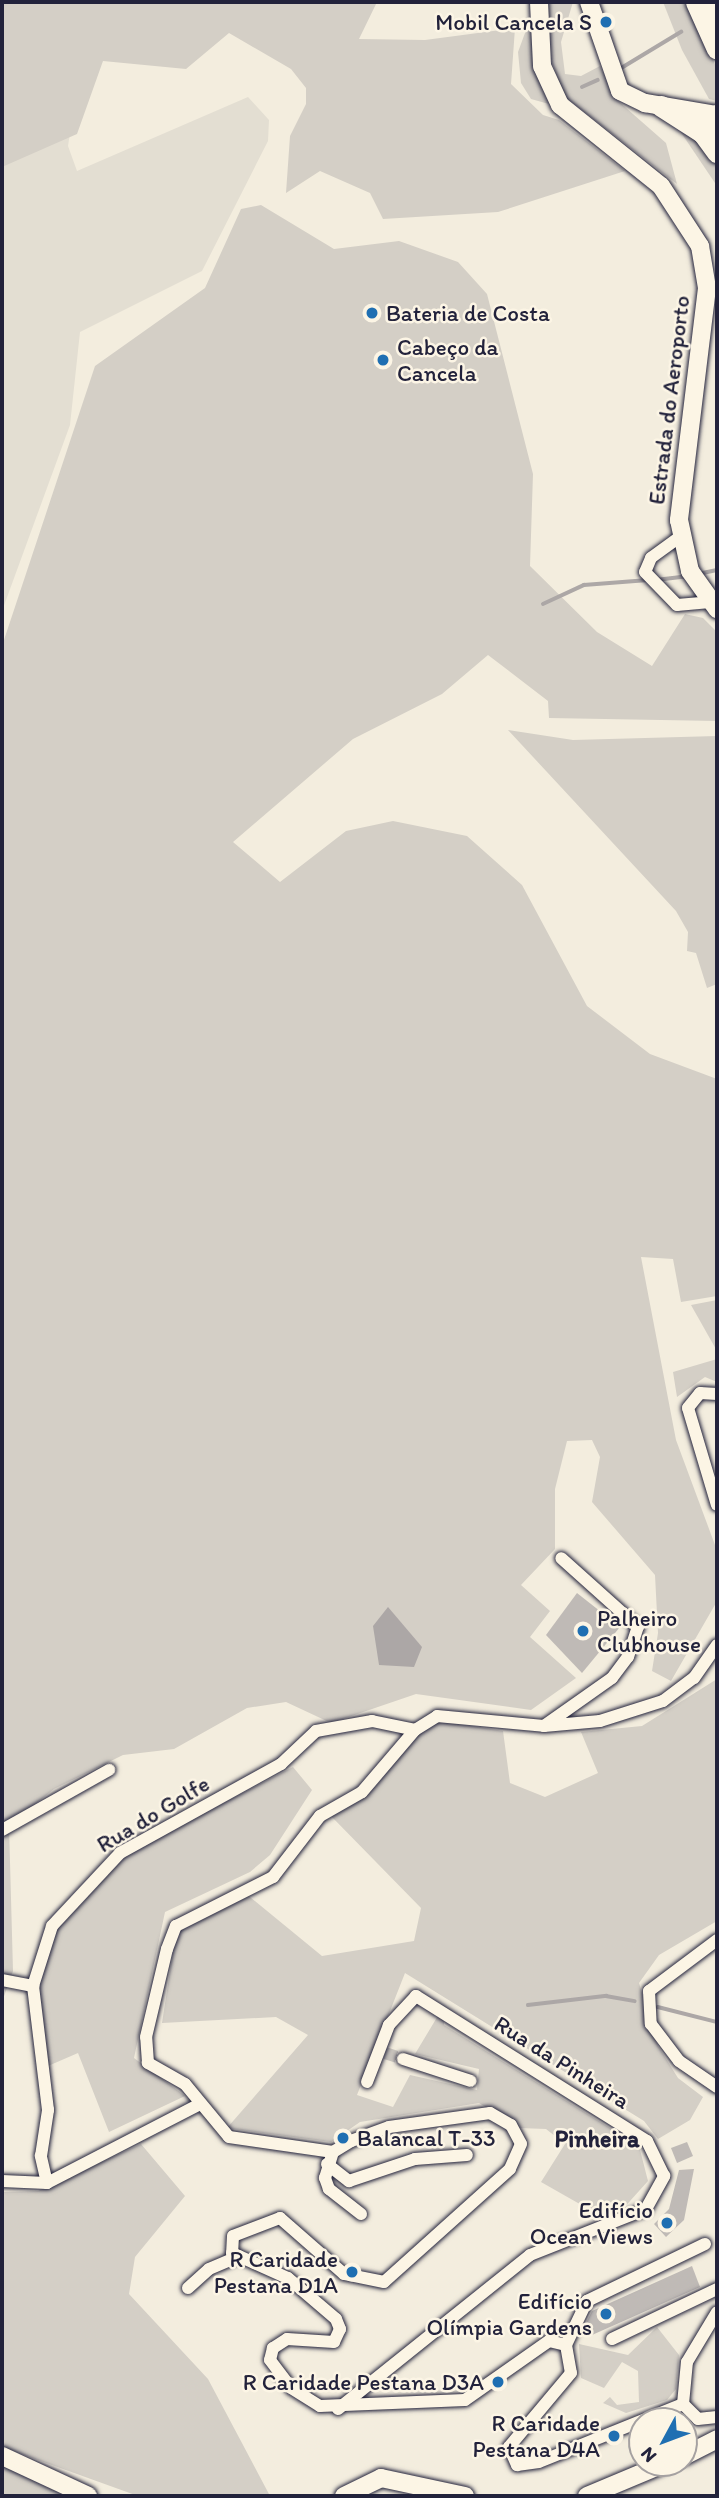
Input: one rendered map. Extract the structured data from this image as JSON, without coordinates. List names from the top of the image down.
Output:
{
  "streets": {
    "main road": ["Estrada do Aeroporto"],
    "street": ["Rua do Golfe", "Rua da Pinheira"]
  },
  "districts": ["Pinheira"],
  "places": [
    "Mobil Cancela S",
    "Bateria de Costa",
    "Cabeço da Cancela",
    "Palheiro Clubhouse",
    "Balancal T-33",
    "Edifício Ocean Views",
    "R Caridade Pestana D1A",
    "Edifício Olímpia Gardens",
    "R Caridade Pestana D3A",
    "R Caridade Pestana D4A"
  ],
  "north": "bottom left"
}
